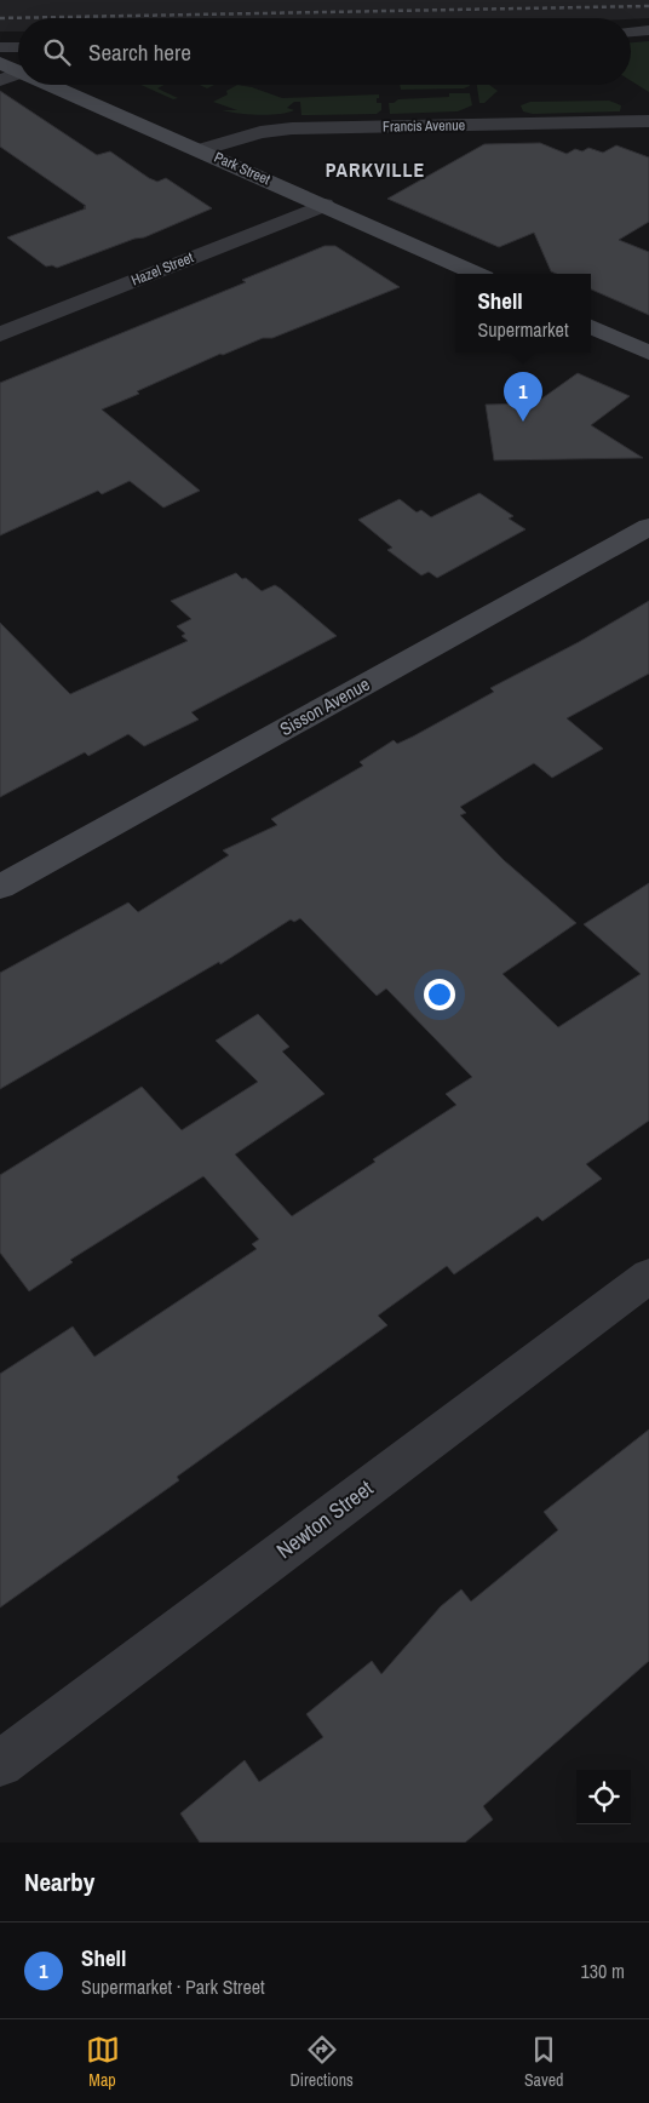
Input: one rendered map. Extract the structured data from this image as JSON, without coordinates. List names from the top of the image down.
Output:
{
  "streets": {
    "main road": ["Park Street", "Sisson Avenue"],
    "street": ["Francis Avenue", "Hazel Street", "Newton Street"]
  },
  "crossings": [
    ["Francis Avenue", "Park Street"],
    ["Park Street", "Hazel Street"]
  ],
  "districts": ["PARKVILLE"],
  "page": {
    "search": "Search here",
    "popup": ["Shell", "Supermarket"],
    "pins": "1",
    "heading": "Nearby",
    "list": [
      {
        "mark": "1",
        "name": "Shell",
        "note": "Supermarket · Park Street",
        "value": "130 m"
      }
    ],
    "nav": ["Map", "Directions", "Saved"]
  }
}
